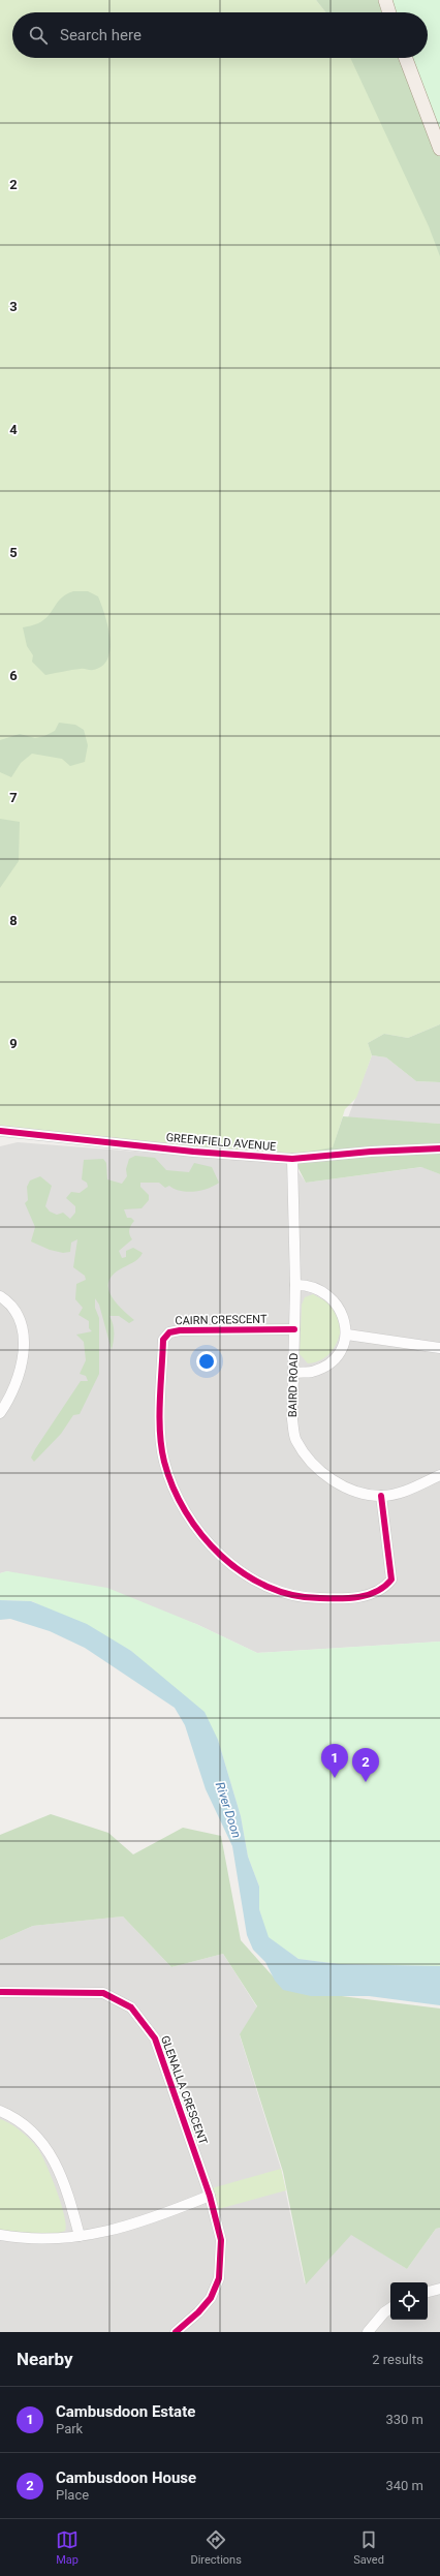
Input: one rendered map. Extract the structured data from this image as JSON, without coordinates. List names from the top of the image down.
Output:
{
  "streets": {
    "street": [
      "GREENFIELD AVENUE",
      "CAIRN CRESCENT",
      "BAIRD ROAD",
      "GLENALLA CRESCENT"
    ]
  },
  "crossings": [
    ["GREENFIELD AVENUE", "BAIRD ROAD"],
    ["CAIRN CRESCENT", "BAIRD ROAD"]
  ],
  "water": ["River Doon"],
  "page": {
    "search": "Search here",
    "pins": ["1", "2"],
    "heading": ["Nearby", "2 results"],
    "list": [
      {
        "mark": "1",
        "name": "Cambusdoon Estate",
        "note": "Park",
        "value": "330 m"
      },
      {
        "mark": "2",
        "name": "Cambusdoon House",
        "note": "Place",
        "value": "340 m"
      }
    ],
    "nav": ["Map", "Directions", "Saved"]
  },
  "grid": {
    "rows": [
      "2",
      "3",
      "4",
      "5",
      "6",
      "7",
      "8",
      "9"
    ]
  }
}
